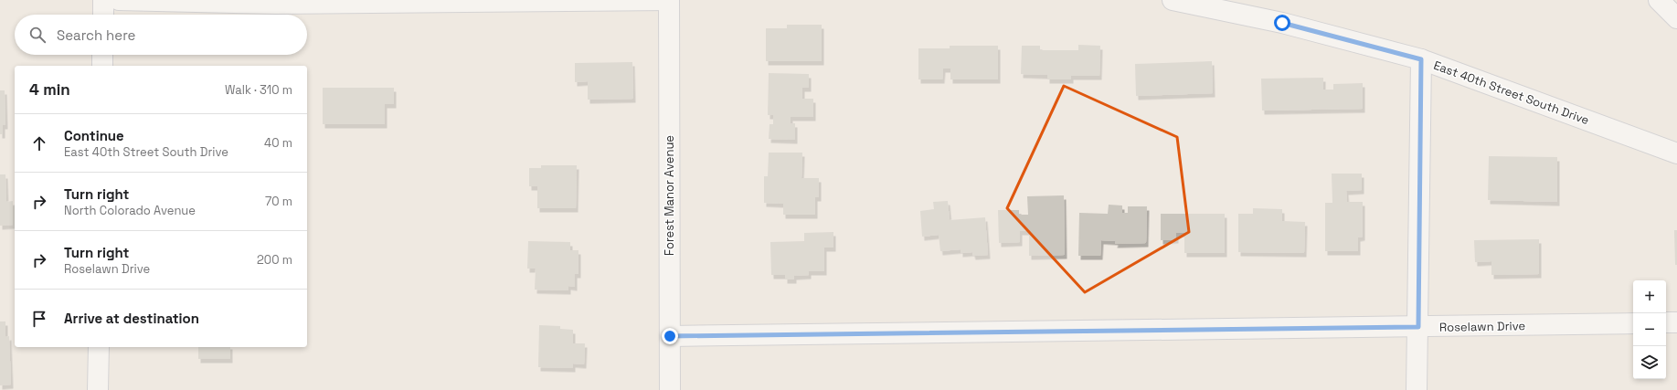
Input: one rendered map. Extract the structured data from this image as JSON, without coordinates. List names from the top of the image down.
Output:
{
  "streets": {
    "street": ["East 40th Street South Drive", "Forest Manor Avenue", "Roselawn Drive"]
  },
  "crossings": [
    ["Forest Manor Avenue", "Roselawn Drive"]
  ],
  "page": {
    "search": "Search here",
    "heading": ["4 min", "Walk · 310 m"],
    "list": [
      ["Continue", "East 40th Street South Drive", "40 m"],
      ["Turn right", "North Colorado Avenue", "70 m"],
      ["Turn right", "Roselawn Drive", "200 m"],
      "Arrive at destination"
    ],
    "map_buttons": ["+", "−"]
  }
}
